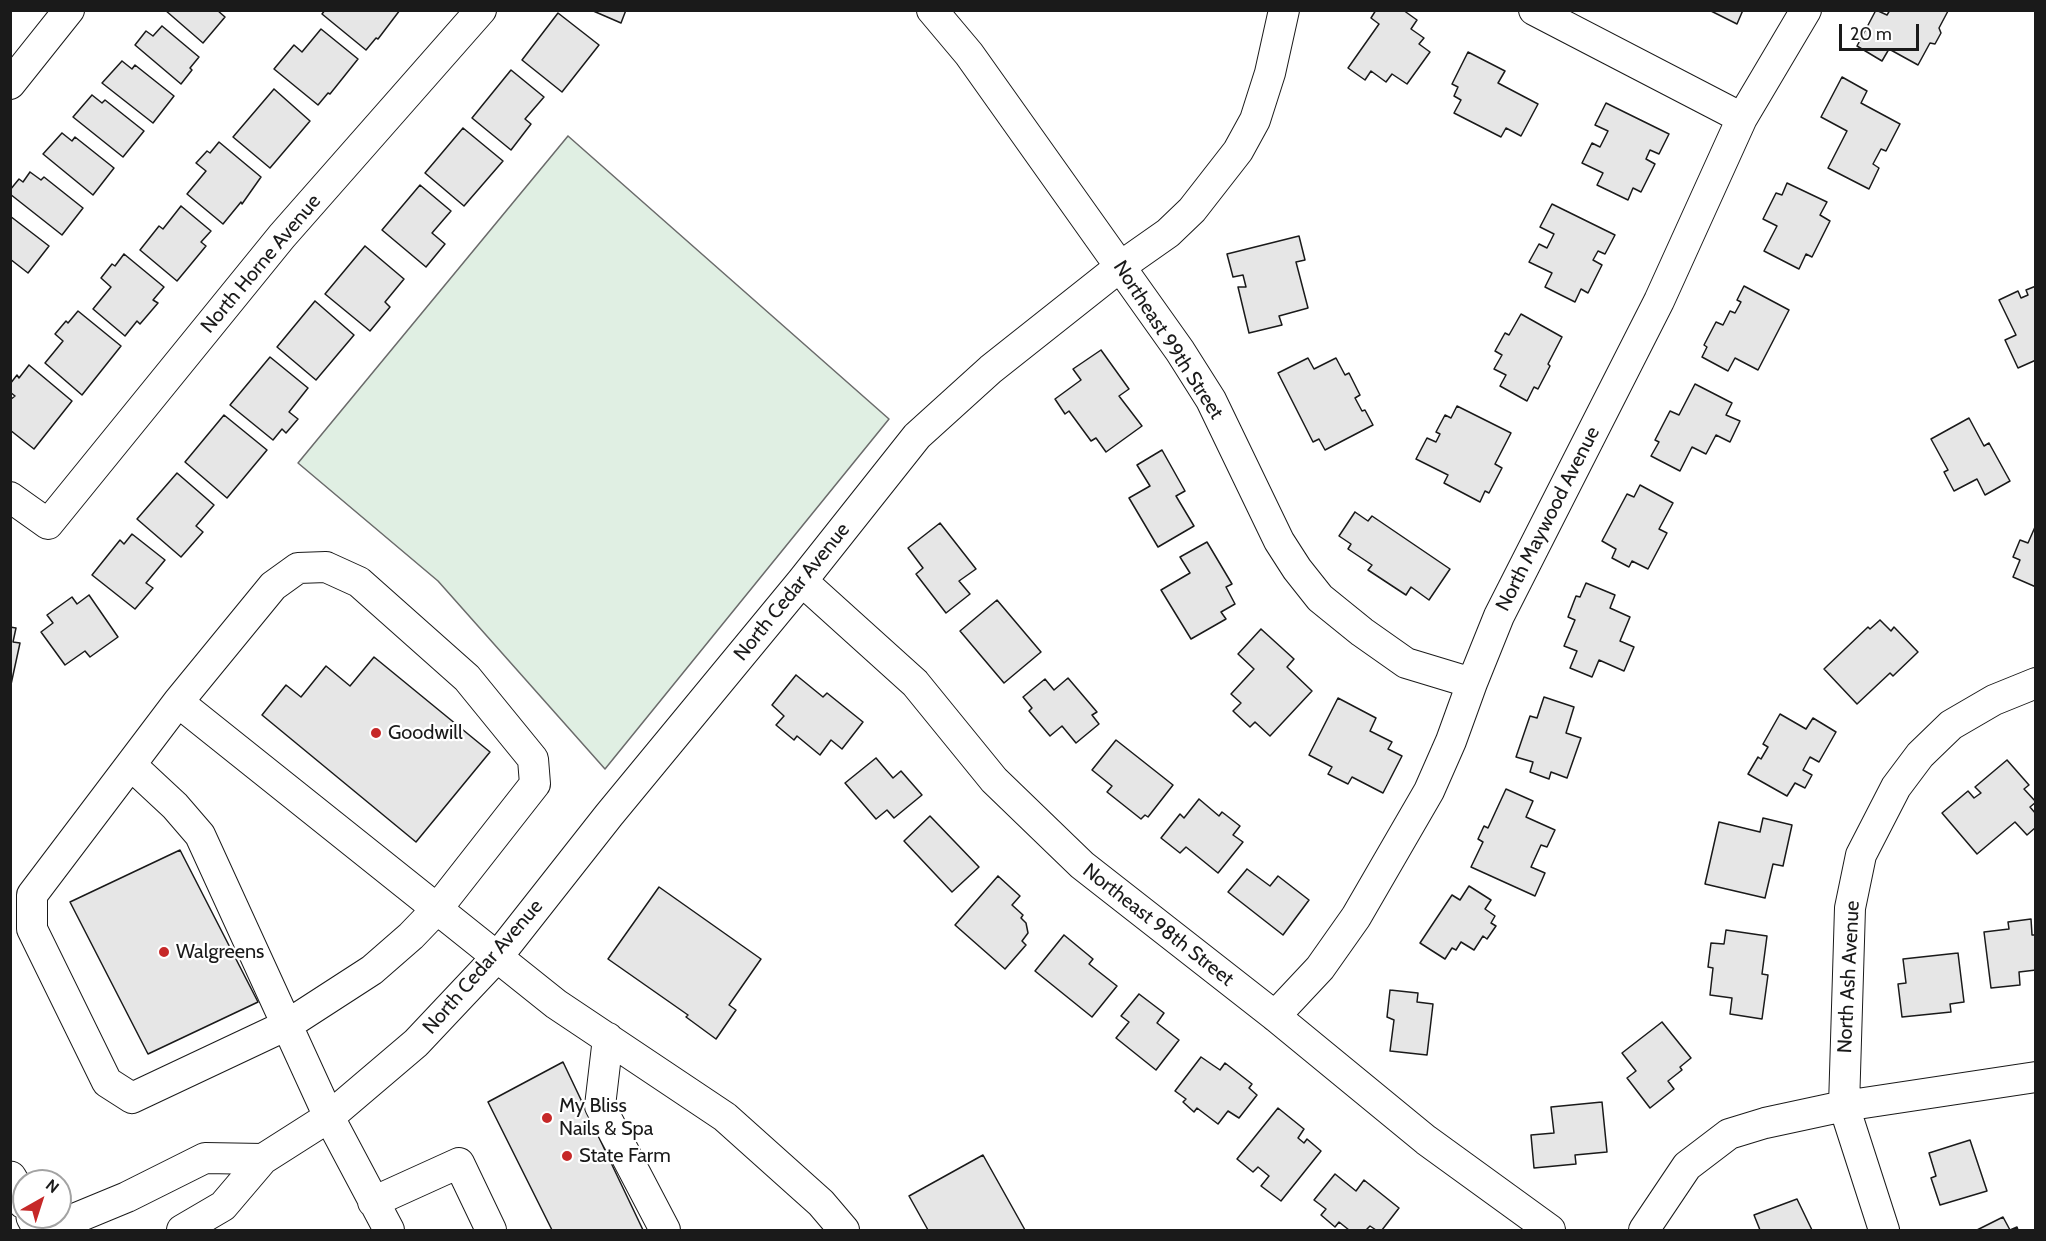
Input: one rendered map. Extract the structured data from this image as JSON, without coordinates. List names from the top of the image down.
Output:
{
  "streets": {
    "street": [
      "North Horne Avenue",
      "Northeast 99th Street",
      "North Maywood Avenue",
      "North Cedar Avenue",
      "Northeast 98th Street",
      "North Ash Avenue"
    ]
  },
  "crossings": [
    ["Northeast 99th Street", "North Maywood Avenue"],
    ["Northeast 99th Street", "North Cedar Avenue"],
    ["North Maywood Avenue", "Northeast 98th Street"],
    ["North Cedar Avenue", "Northeast 98th Street"]
  ],
  "places": [
    "Goodwill",
    "Walgreens",
    "My Bliss Nails & Spa",
    "State Farm"
  ],
  "scale_bar": "20 m",
  "north": "top right"
}
